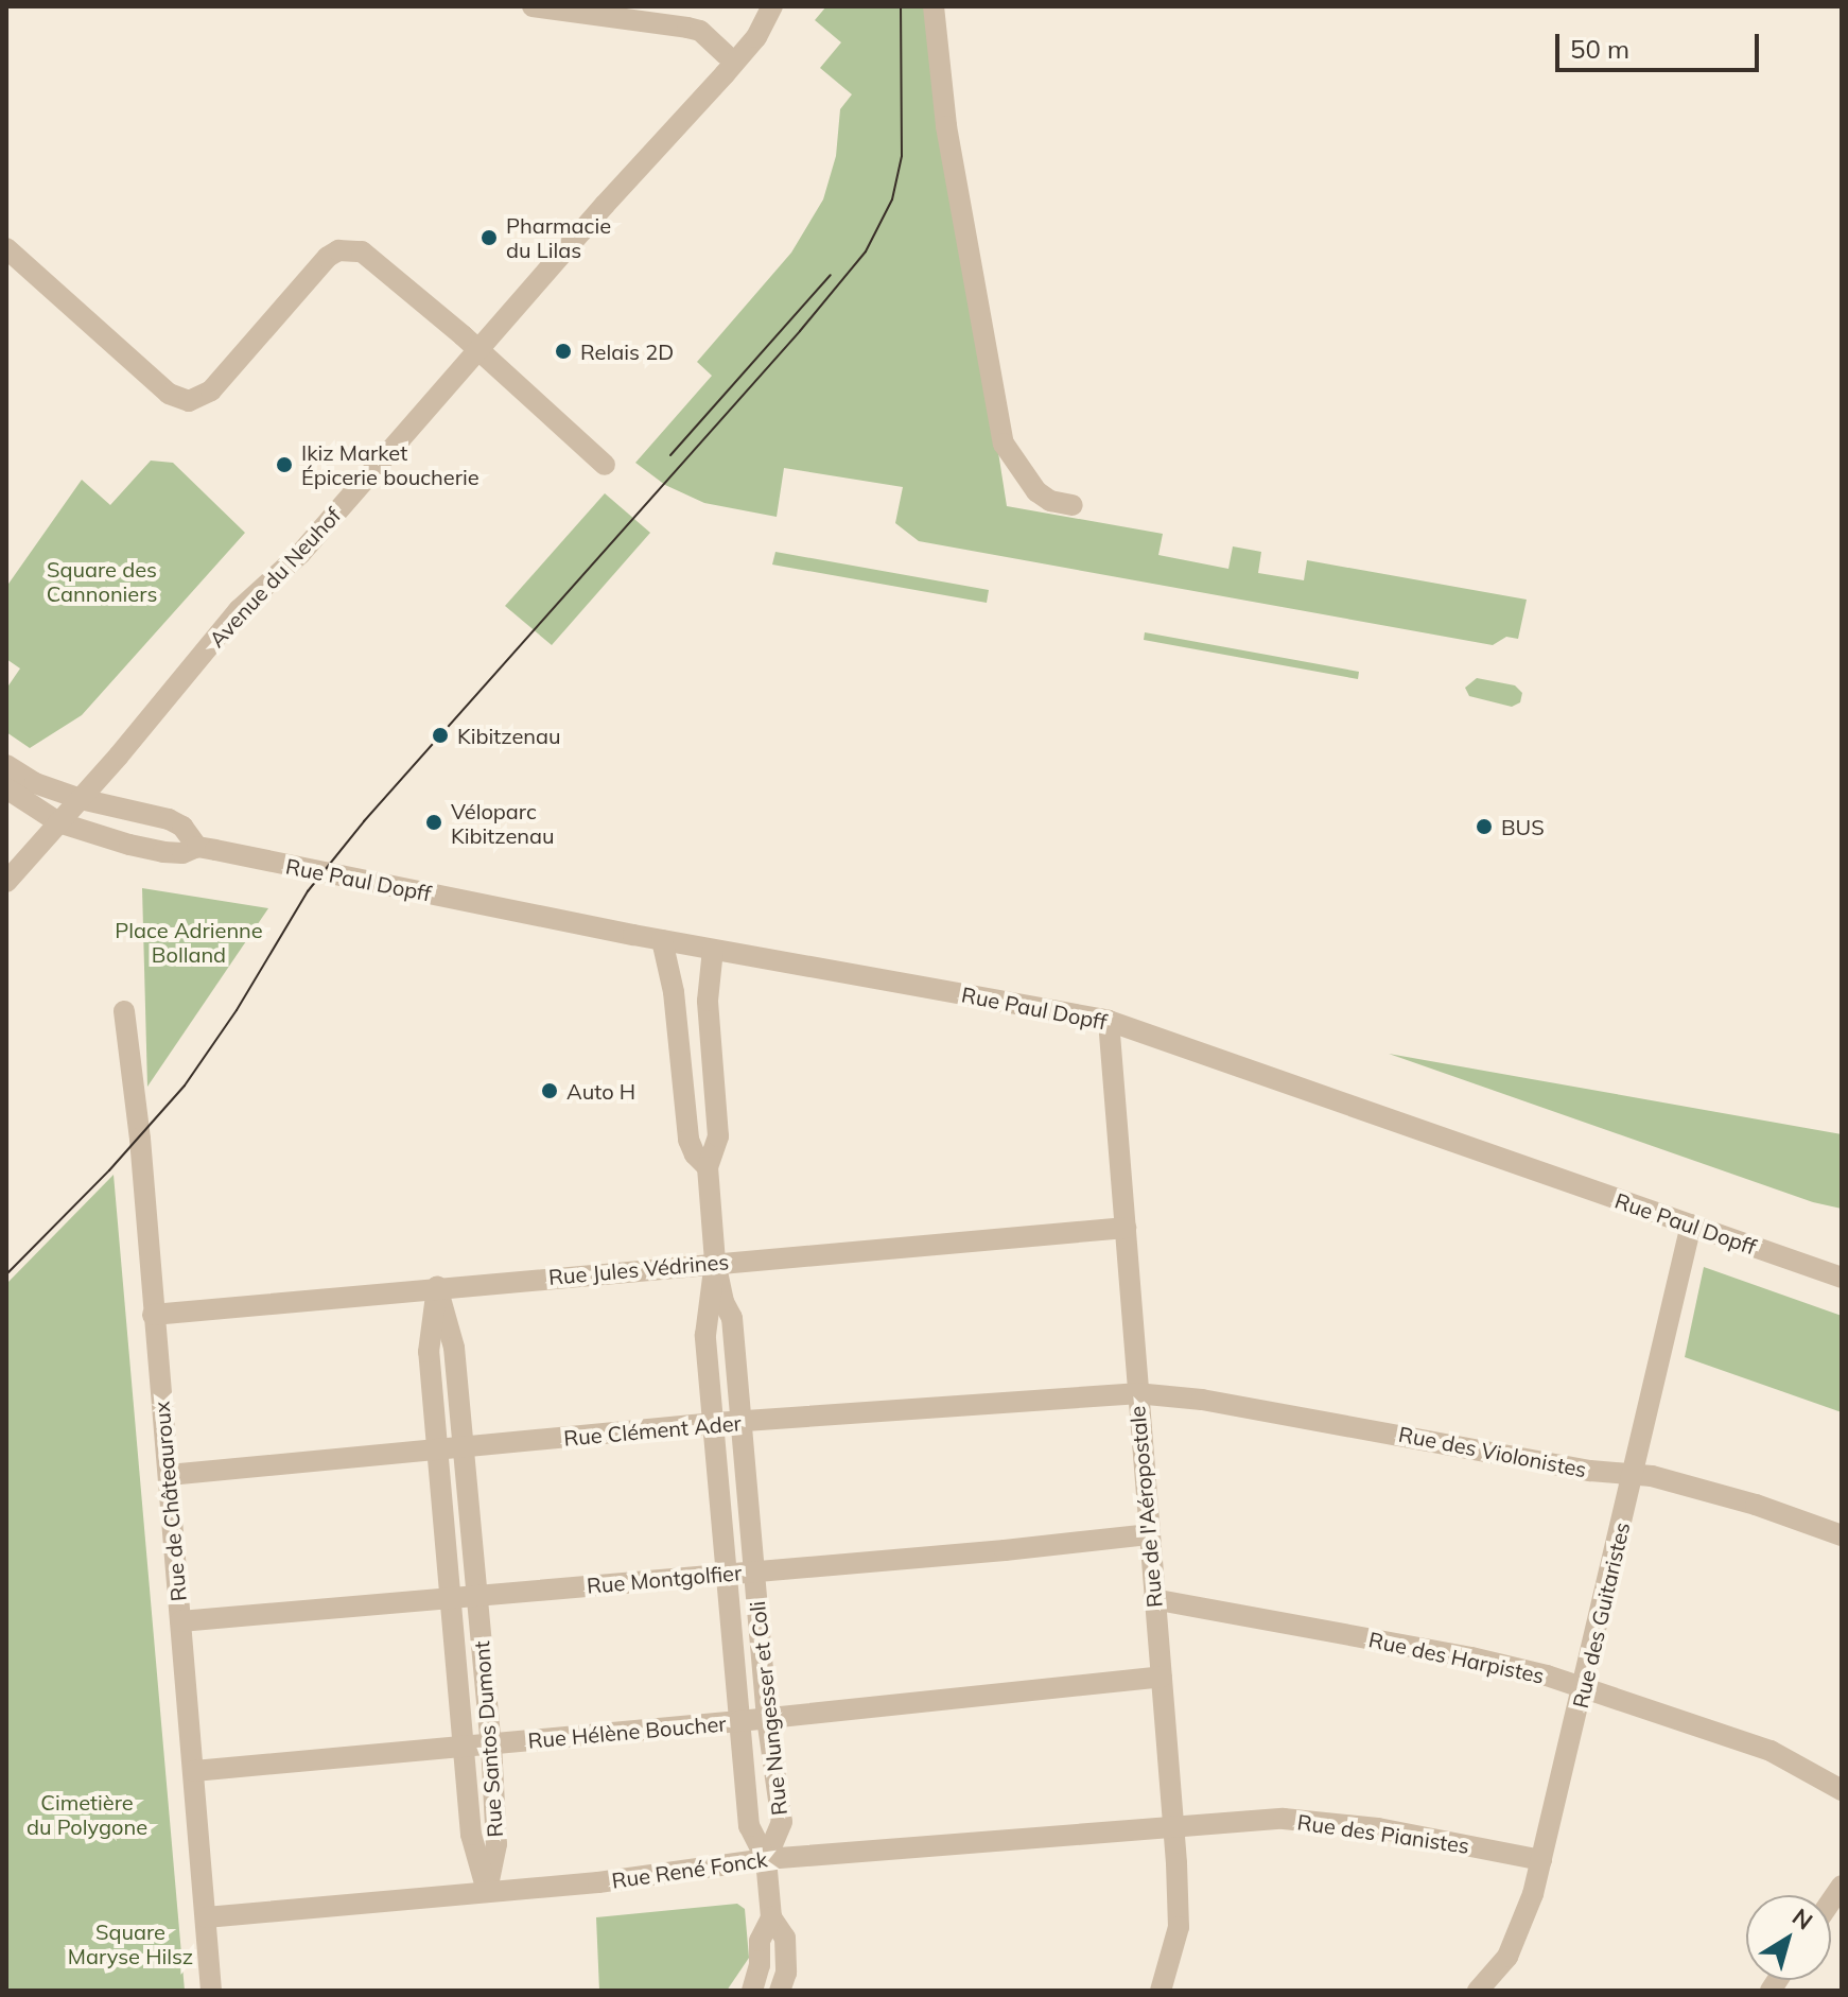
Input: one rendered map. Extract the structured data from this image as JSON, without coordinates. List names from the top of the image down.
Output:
{
  "streets": {
    "street": [
      "Avenue du Neuhof",
      "Rue Paul Dopff",
      "Rue Jules Védrines",
      "Rue Clément Ader",
      "Rue des Violonistes",
      "Rue de Châteauroux",
      "Rue de l'Aéropostale",
      "Rue Montgolfier",
      "Rue des Guitaristes",
      "Rue des Harpistes",
      "Rue Nungesser et Coli",
      "Rue Hélène Boucher",
      "Rue Santos Dumont",
      "Rue des Pianistes",
      "Rue René Fonck"
    ]
  },
  "crossings": [
    ["Avenue du Neuhof", "Rue Paul Dopff"],
    ["Rue Paul Dopff", "Rue de l'Aéropostale"],
    ["Rue Paul Dopff", "Rue des Guitaristes"],
    ["Rue Paul Dopff", "Rue Nungesser et Coli"],
    ["Rue Jules Védrines", "Rue de Châteauroux"],
    ["Rue Jules Védrines", "Rue de l'Aéropostale"],
    ["Rue Jules Védrines", "Rue Nungesser et Coli"],
    ["Rue Jules Védrines", "Rue Santos Dumont"],
    ["Rue Clément Ader", "Rue des Violonistes"],
    ["Rue Clément Ader", "Rue de Châteauroux"],
    ["Rue Clément Ader", "Rue de l'Aéropostale"],
    ["Rue Clément Ader", "Rue Nungesser et Coli"],
    ["Rue Clément Ader", "Rue Santos Dumont"],
    ["Rue des Violonistes", "Rue de l'Aéropostale"],
    ["Rue des Violonistes", "Rue des Guitaristes"],
    ["Rue de Châteauroux", "Rue Montgolfier"],
    ["Rue de Châteauroux", "Rue Hélène Boucher"],
    ["Rue de Châteauroux", "Rue René Fonck"],
    ["Rue de l'Aéropostale", "Rue Montgolfier"],
    ["Rue de l'Aéropostale", "Rue des Harpistes"],
    ["Rue de l'Aéropostale", "Rue Hélène Boucher"],
    ["Rue de l'Aéropostale", "Rue des Pianistes"],
    ["Rue de l'Aéropostale", "Rue René Fonck"],
    ["Rue Montgolfier", "Rue Nungesser et Coli"],
    ["Rue Montgolfier", "Rue Santos Dumont"],
    ["Rue des Guitaristes", "Rue des Harpistes"],
    ["Rue des Guitaristes", "Rue des Pianistes"],
    ["Rue Nungesser et Coli", "Rue Hélène Boucher"],
    ["Rue Nungesser et Coli", "Rue René Fonck"],
    ["Rue Hélène Boucher", "Rue Santos Dumont"],
    ["Rue Santos Dumont", "Rue René Fonck"],
    ["Rue des Pianistes", "Rue René Fonck"]
  ],
  "parks": [
    "Square des Cannoniers",
    "Place Adrienne Bolland",
    "Cimetière du Polygone",
    "Square Maryse Hilsz"
  ],
  "places": [
    "Pharmacie du Lilas",
    "Relais 2D",
    "Ikiz Market Épicerie boucherie",
    "Kibitzenau",
    "Véloparc Kibitzenau",
    "BUS",
    "Auto H"
  ],
  "scale_bar": "50 m",
  "north": "top right"
}
